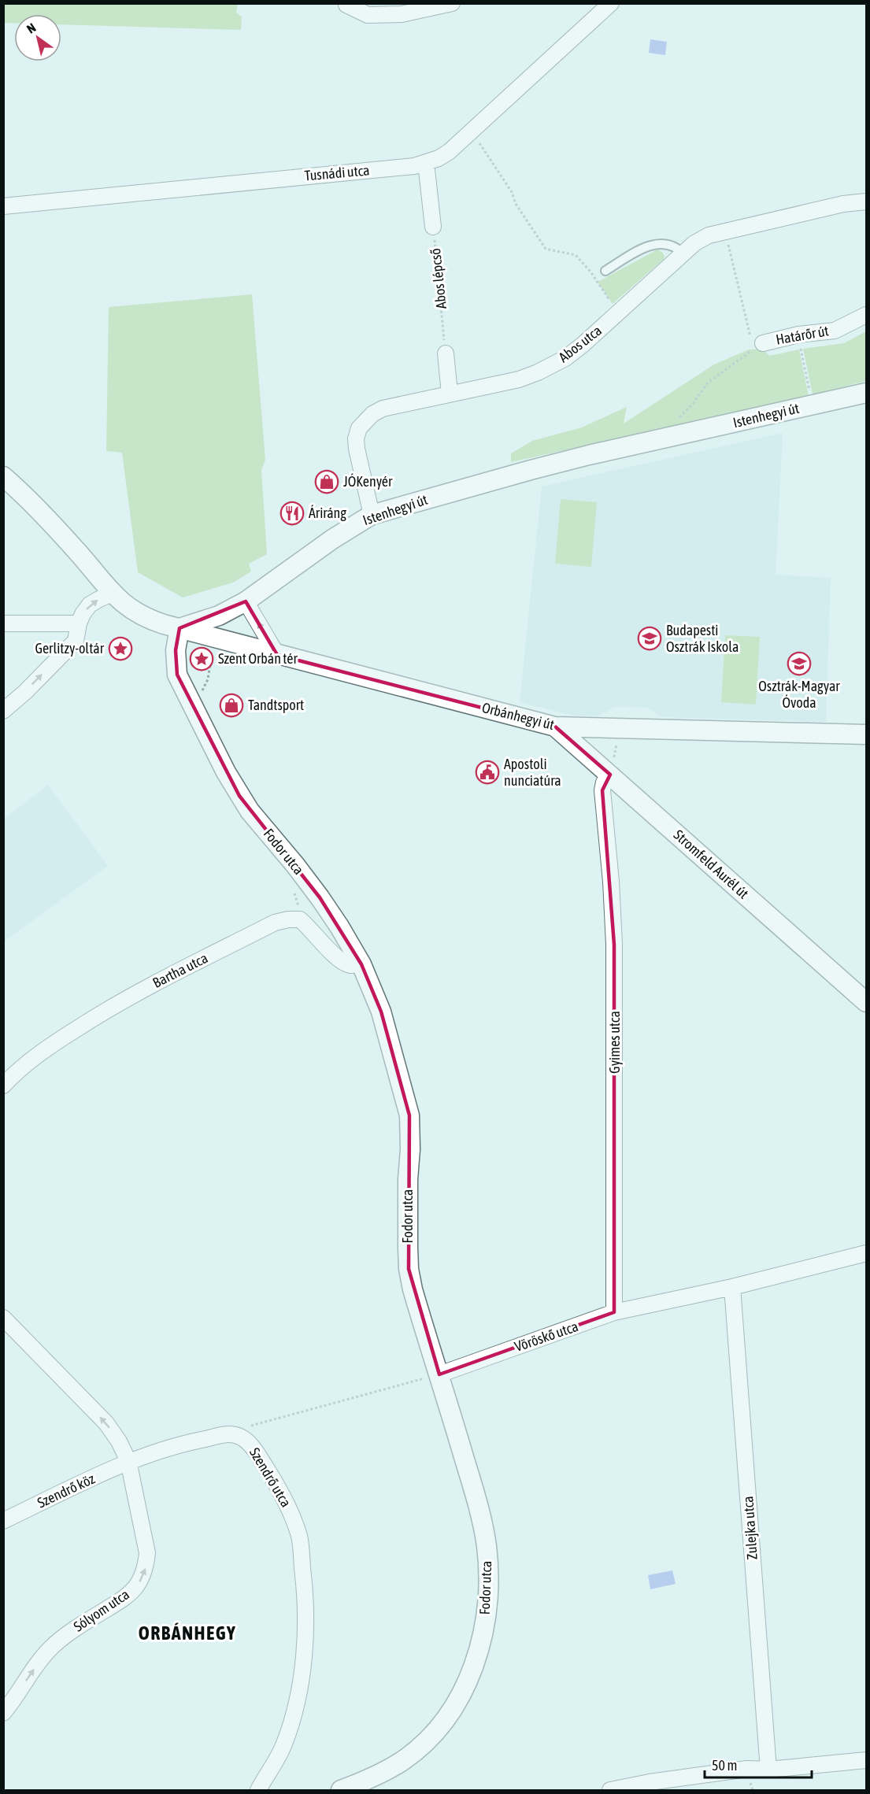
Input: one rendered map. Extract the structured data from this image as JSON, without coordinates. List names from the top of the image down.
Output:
{
  "streets": {
    "street": [
      "Tusnádi utca",
      "Határőr út",
      "Abos utca",
      "Istenhegyi út",
      "Orbánhegyi út",
      "Fodor utca",
      "Stromfeld Aurél út",
      "Bartha utca",
      "Gyimes utca",
      "Vöröskő utca",
      "Szendrő utca",
      "Szendrő köz",
      "Zulejka utca",
      "Sólyom utca"
    ],
    "path": ["Abos lépcső"]
  },
  "crossings": [
    ["Abos utca", "Istenhegyi út"],
    ["Istenhegyi út", "Orbánhegyi út"],
    ["Istenhegyi út", "Fodor utca"],
    ["Orbánhegyi út", "Fodor utca"],
    ["Orbánhegyi út", "Stromfeld Aurél út"],
    ["Fodor utca", "Bartha utca"],
    ["Fodor utca", "Vöröskő utca"],
    ["Stromfeld Aurél út", "Gyimes utca"],
    ["Gyimes utca", "Vöröskő utca"],
    ["Vöröskő utca", "Zulejka utca"],
    ["Szendrő köz", "Sólyom utca"]
  ],
  "one_way": ["Sólyom utca"],
  "districts": ["ORBÁNHEGY"],
  "places": {
    "shop": ["JÓKenyér", "Tandtsport"],
    "restaurant": ["Áriráng"],
    "school or university": ["Budapesti Osztrák Iskola", "Osztrák-Magyar Óvoda"],
    "place": ["Gerlitzy-oltár", "Szent Orbán tér"],
    "public building": ["Apostoli nunciatúra"]
  },
  "scale_bar": "50 m",
  "north": "top left"
}
